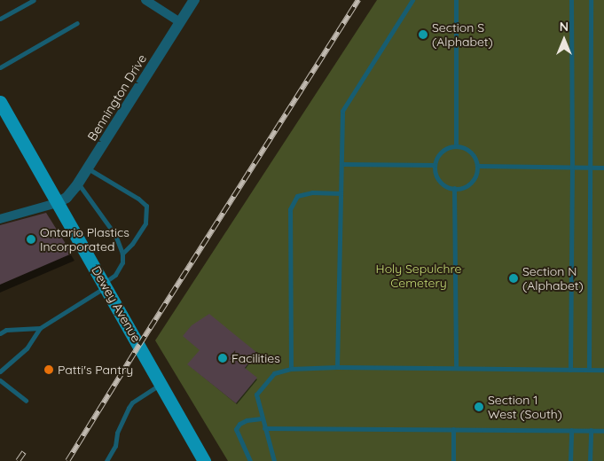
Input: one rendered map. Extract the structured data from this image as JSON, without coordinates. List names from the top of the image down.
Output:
{
  "streets": {
    "main road": ["Dewey Avenue"],
    "street": ["Bennington Drive"]
  },
  "crossings": [
    ["Bennington Drive", "Dewey Avenue"]
  ],
  "parks": ["Holy Sepulchre Cemetery"],
  "places": [
    "Section S (Alphabet)",
    "Ontario Plastics Incorporated",
    "Section N (Alphabet)",
    "Facilities",
    "Patti's Pantry",
    "Section 1 West (South)"
  ],
  "north": "top"
}
